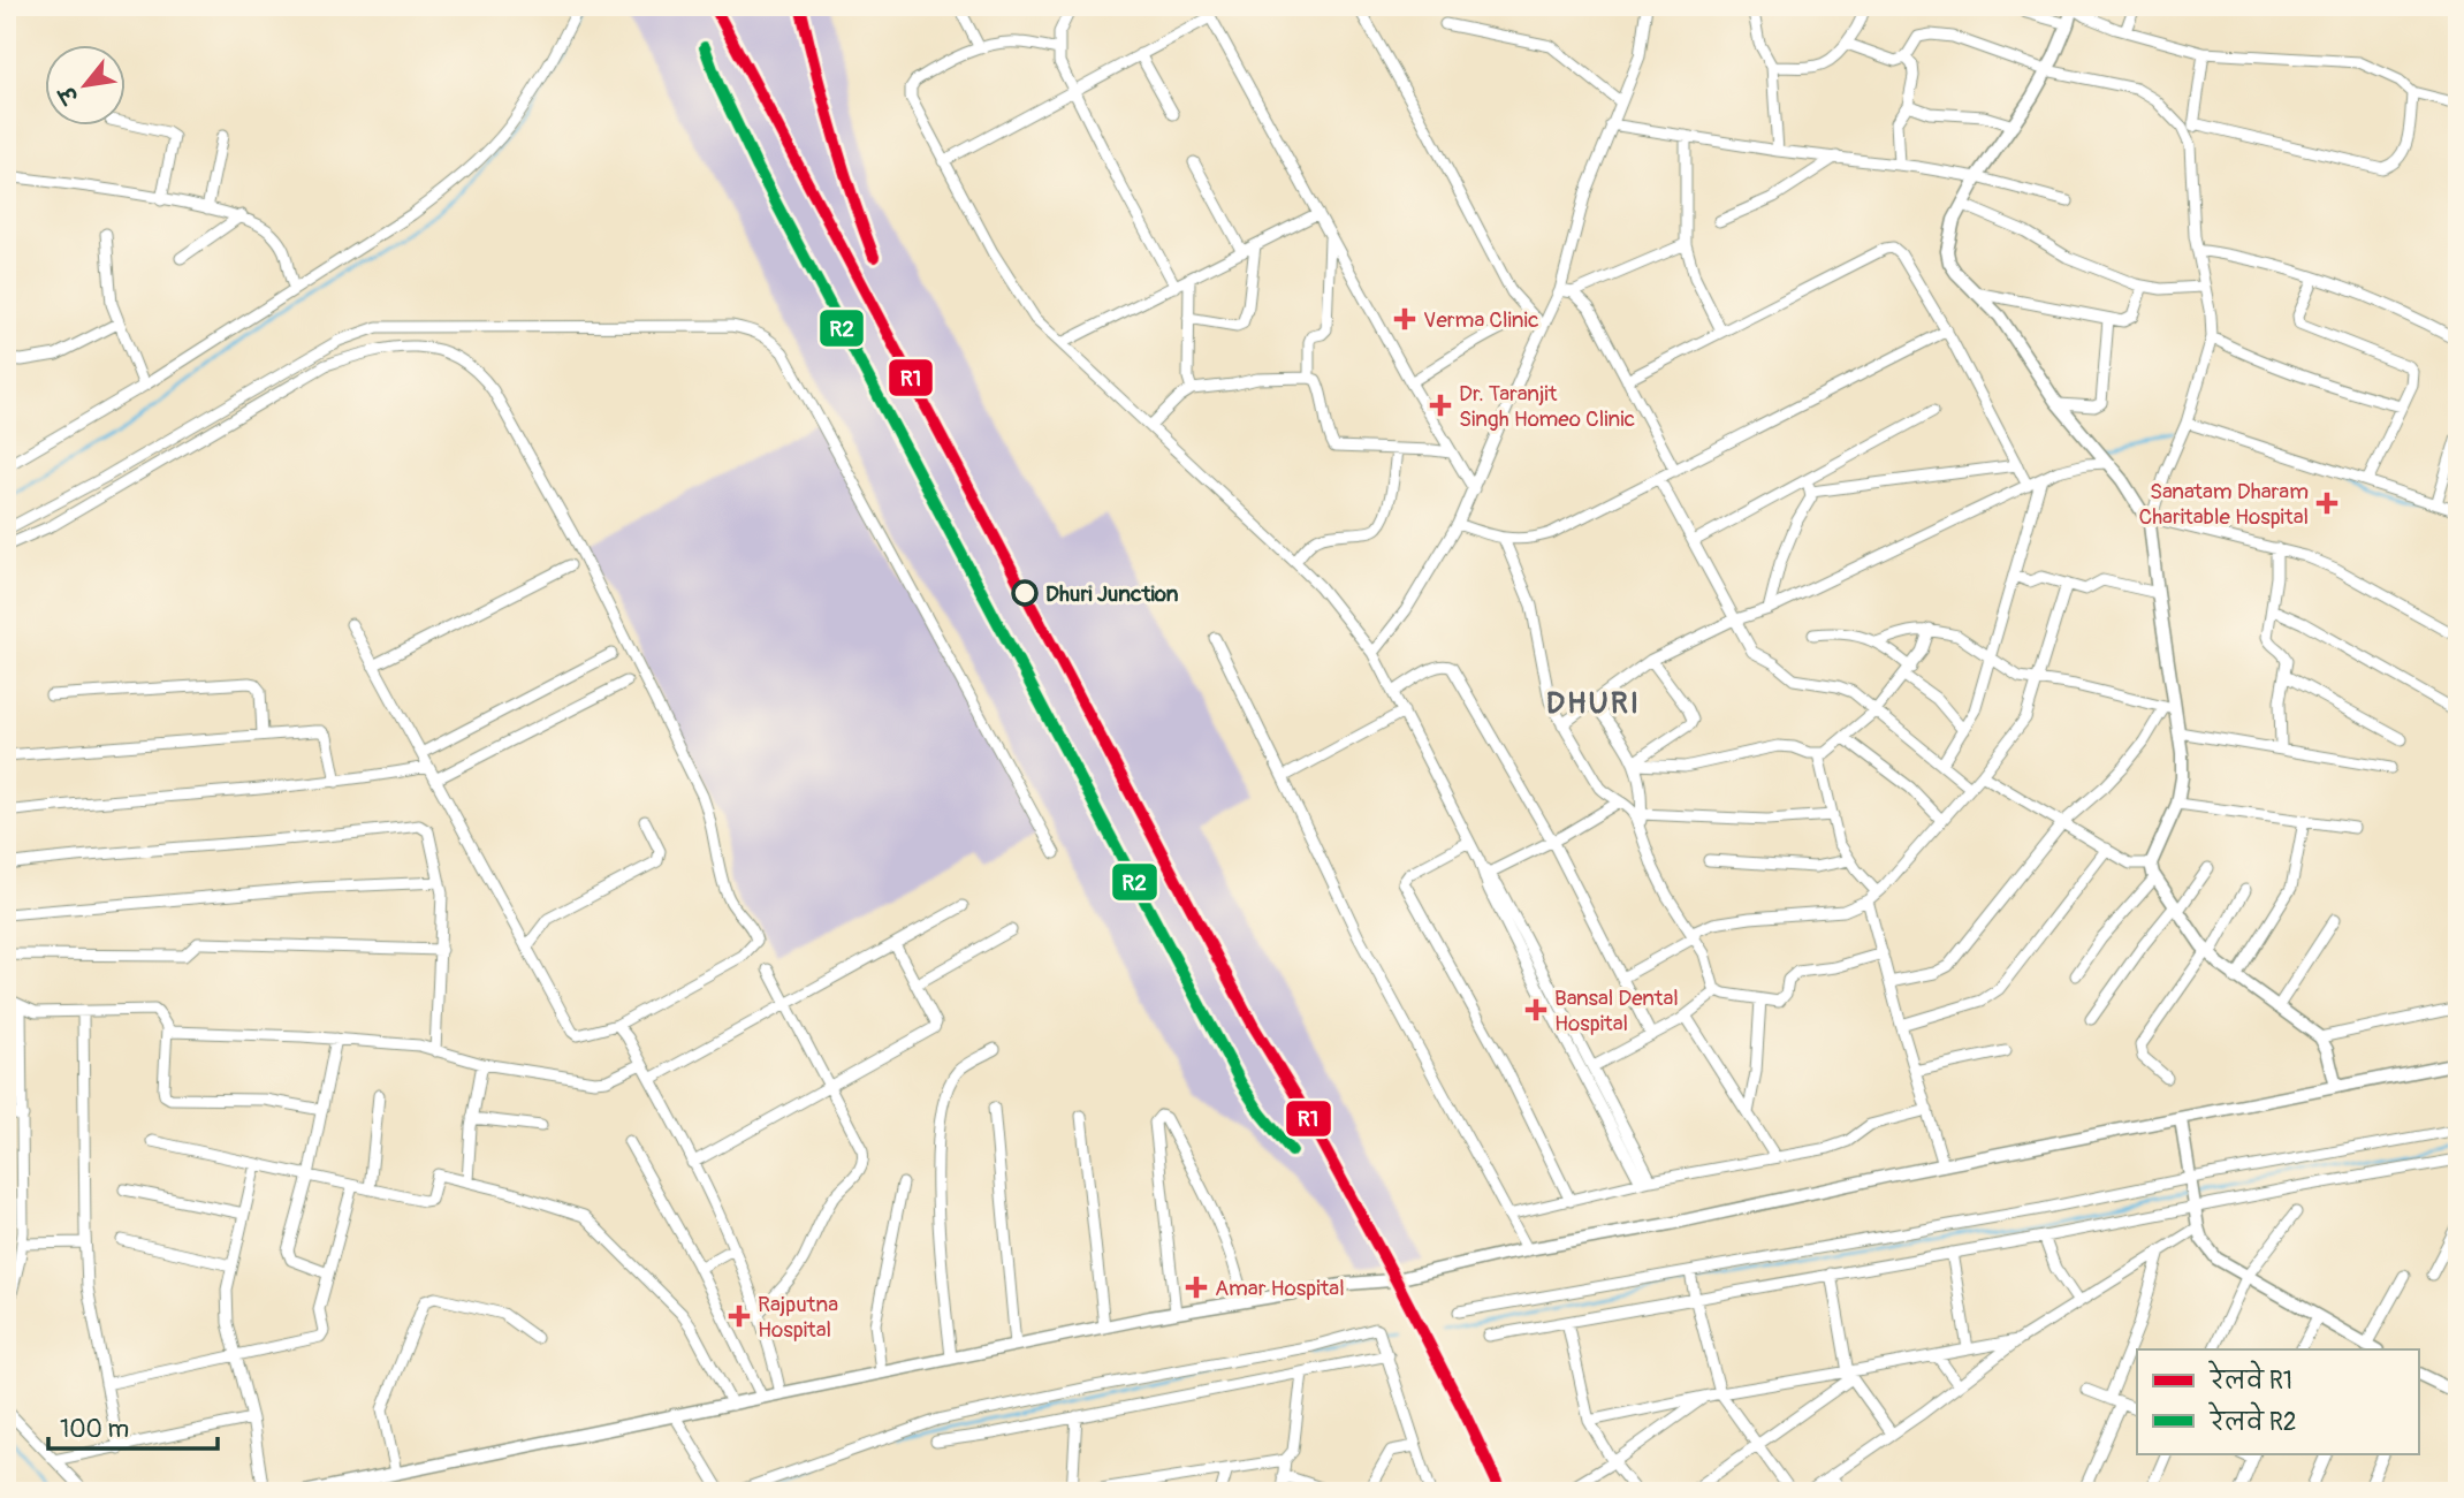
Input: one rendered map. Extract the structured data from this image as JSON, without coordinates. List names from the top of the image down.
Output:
{
  "districts": ["DHURI"],
  "places": {
    "health": [
      "Verma Clinic",
      "Dr. Taranjit Singh Homeo Clinic",
      "Sanatam Dharam Charitable Hospital",
      "Bansal Dental Hospital",
      "Amar Hospital",
      "Rajputna Hospital"
    ],
    "other": ["Dhuri Junction"]
  },
  "lines": ["rail line R1", "rail line R2"],
  "legend": ["रेलवे R1", "रेलवे R2"],
  "scale_bar": "100 m",
  "north": "bottom left"
}
